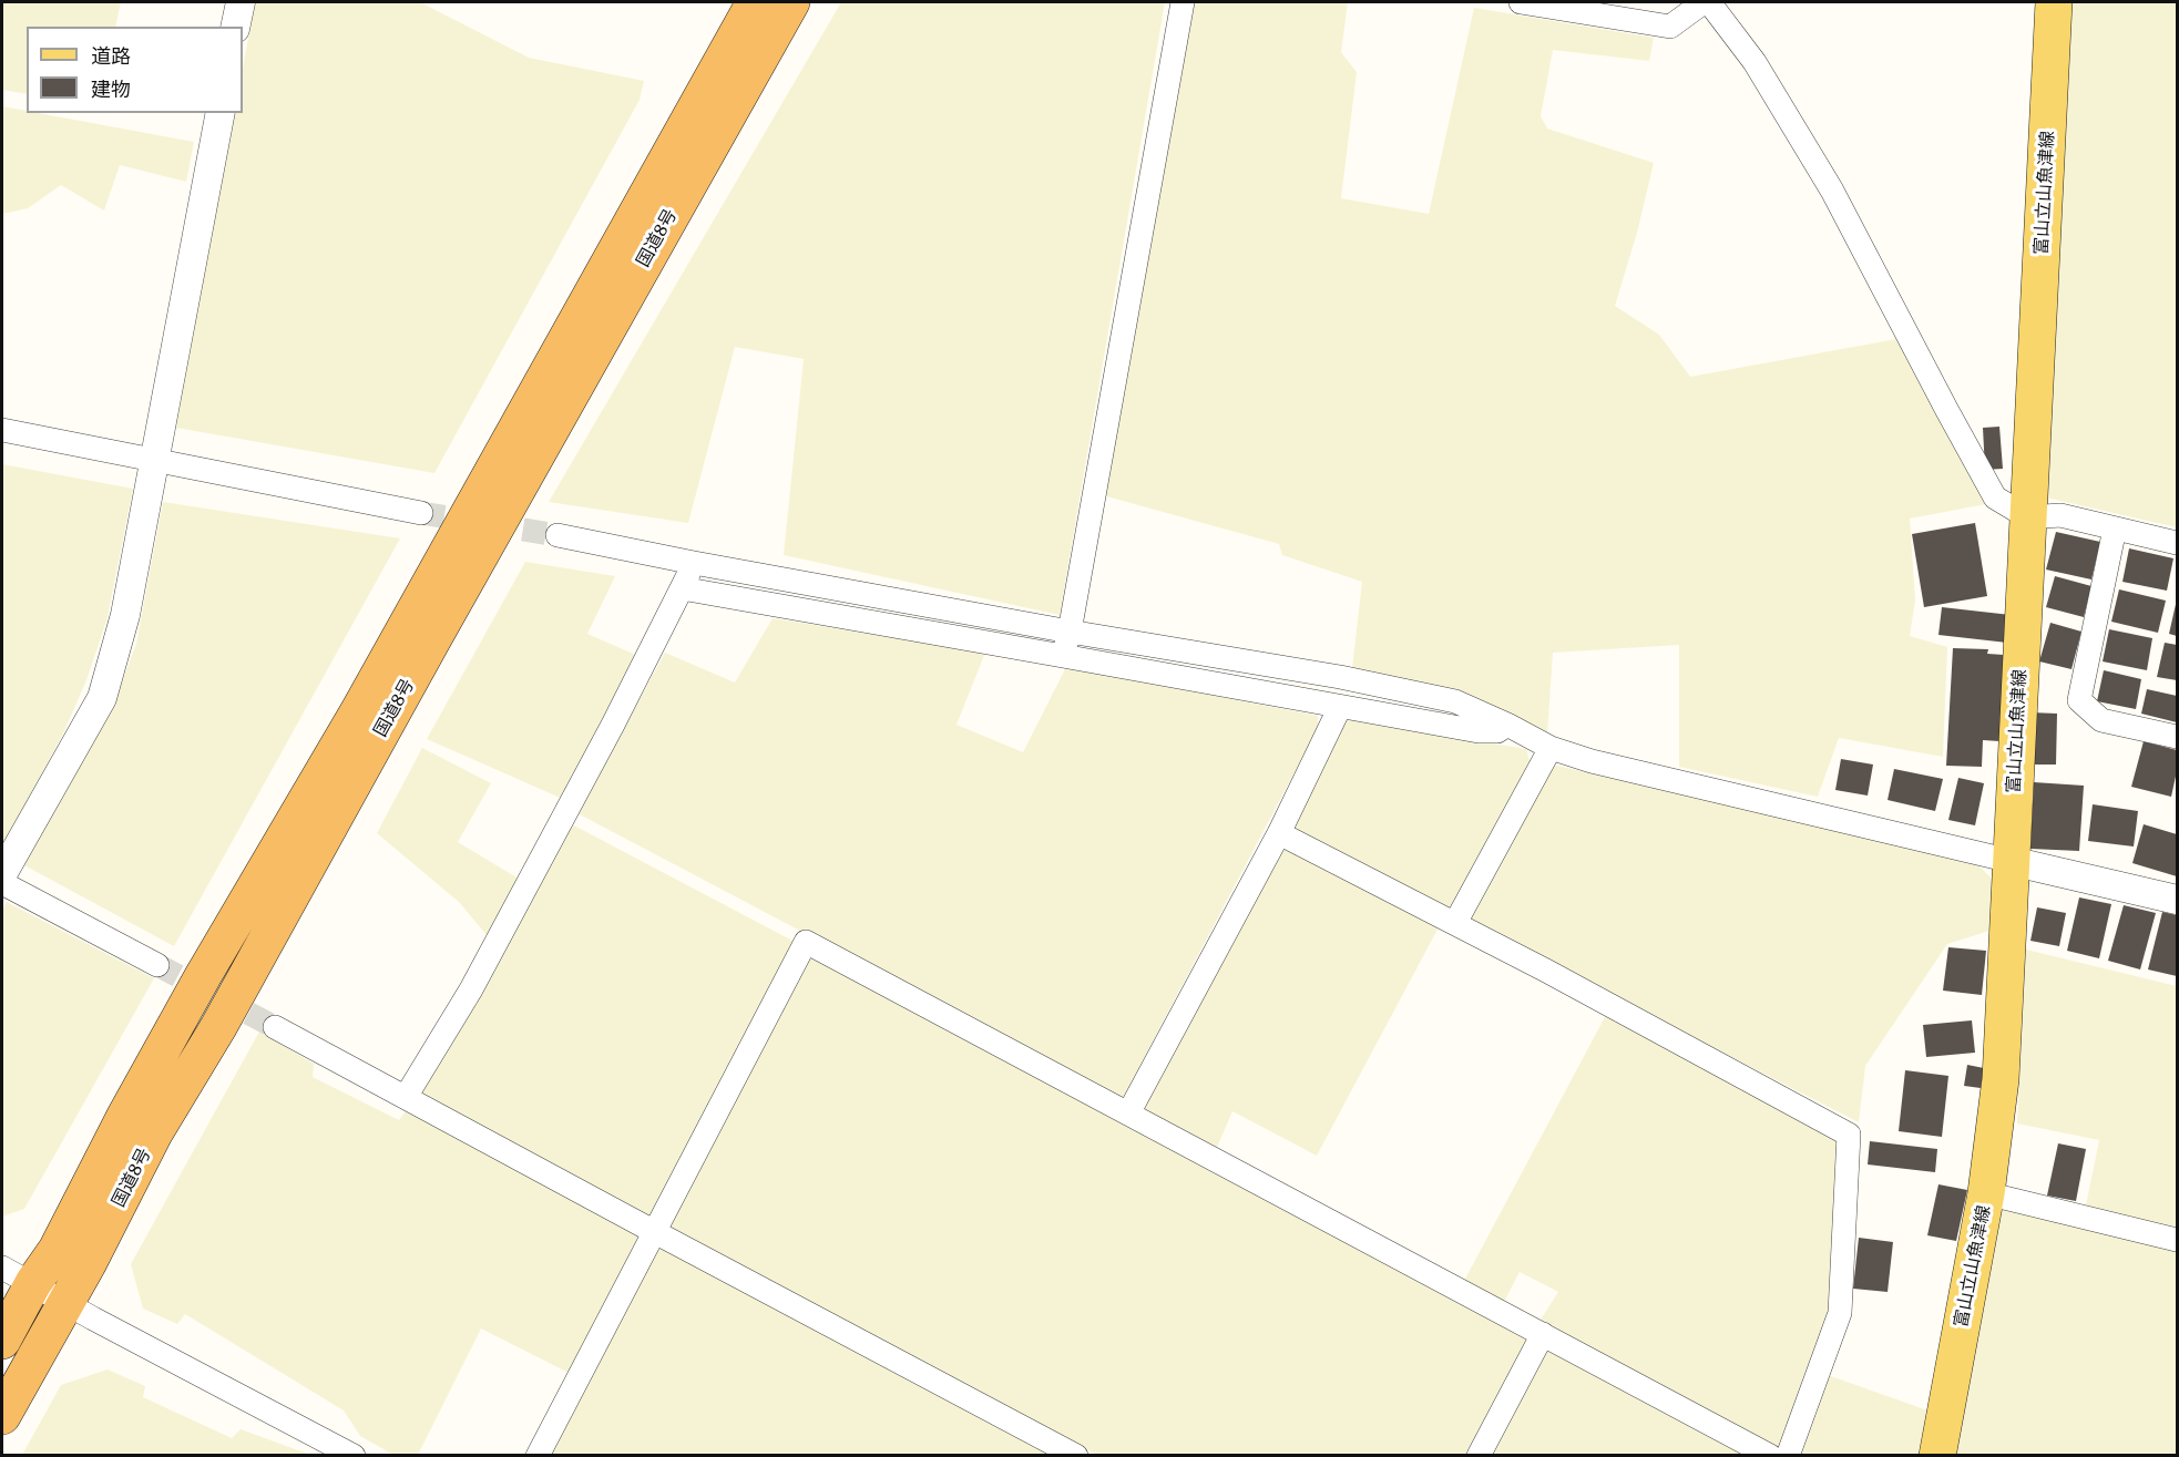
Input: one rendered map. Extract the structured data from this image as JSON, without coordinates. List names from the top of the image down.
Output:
{
  "streets": {
    "highway": ["国道8号"],
    "main road": ["富山立山魚津線"]
  },
  "legend": ["道路", "建物"]
}
